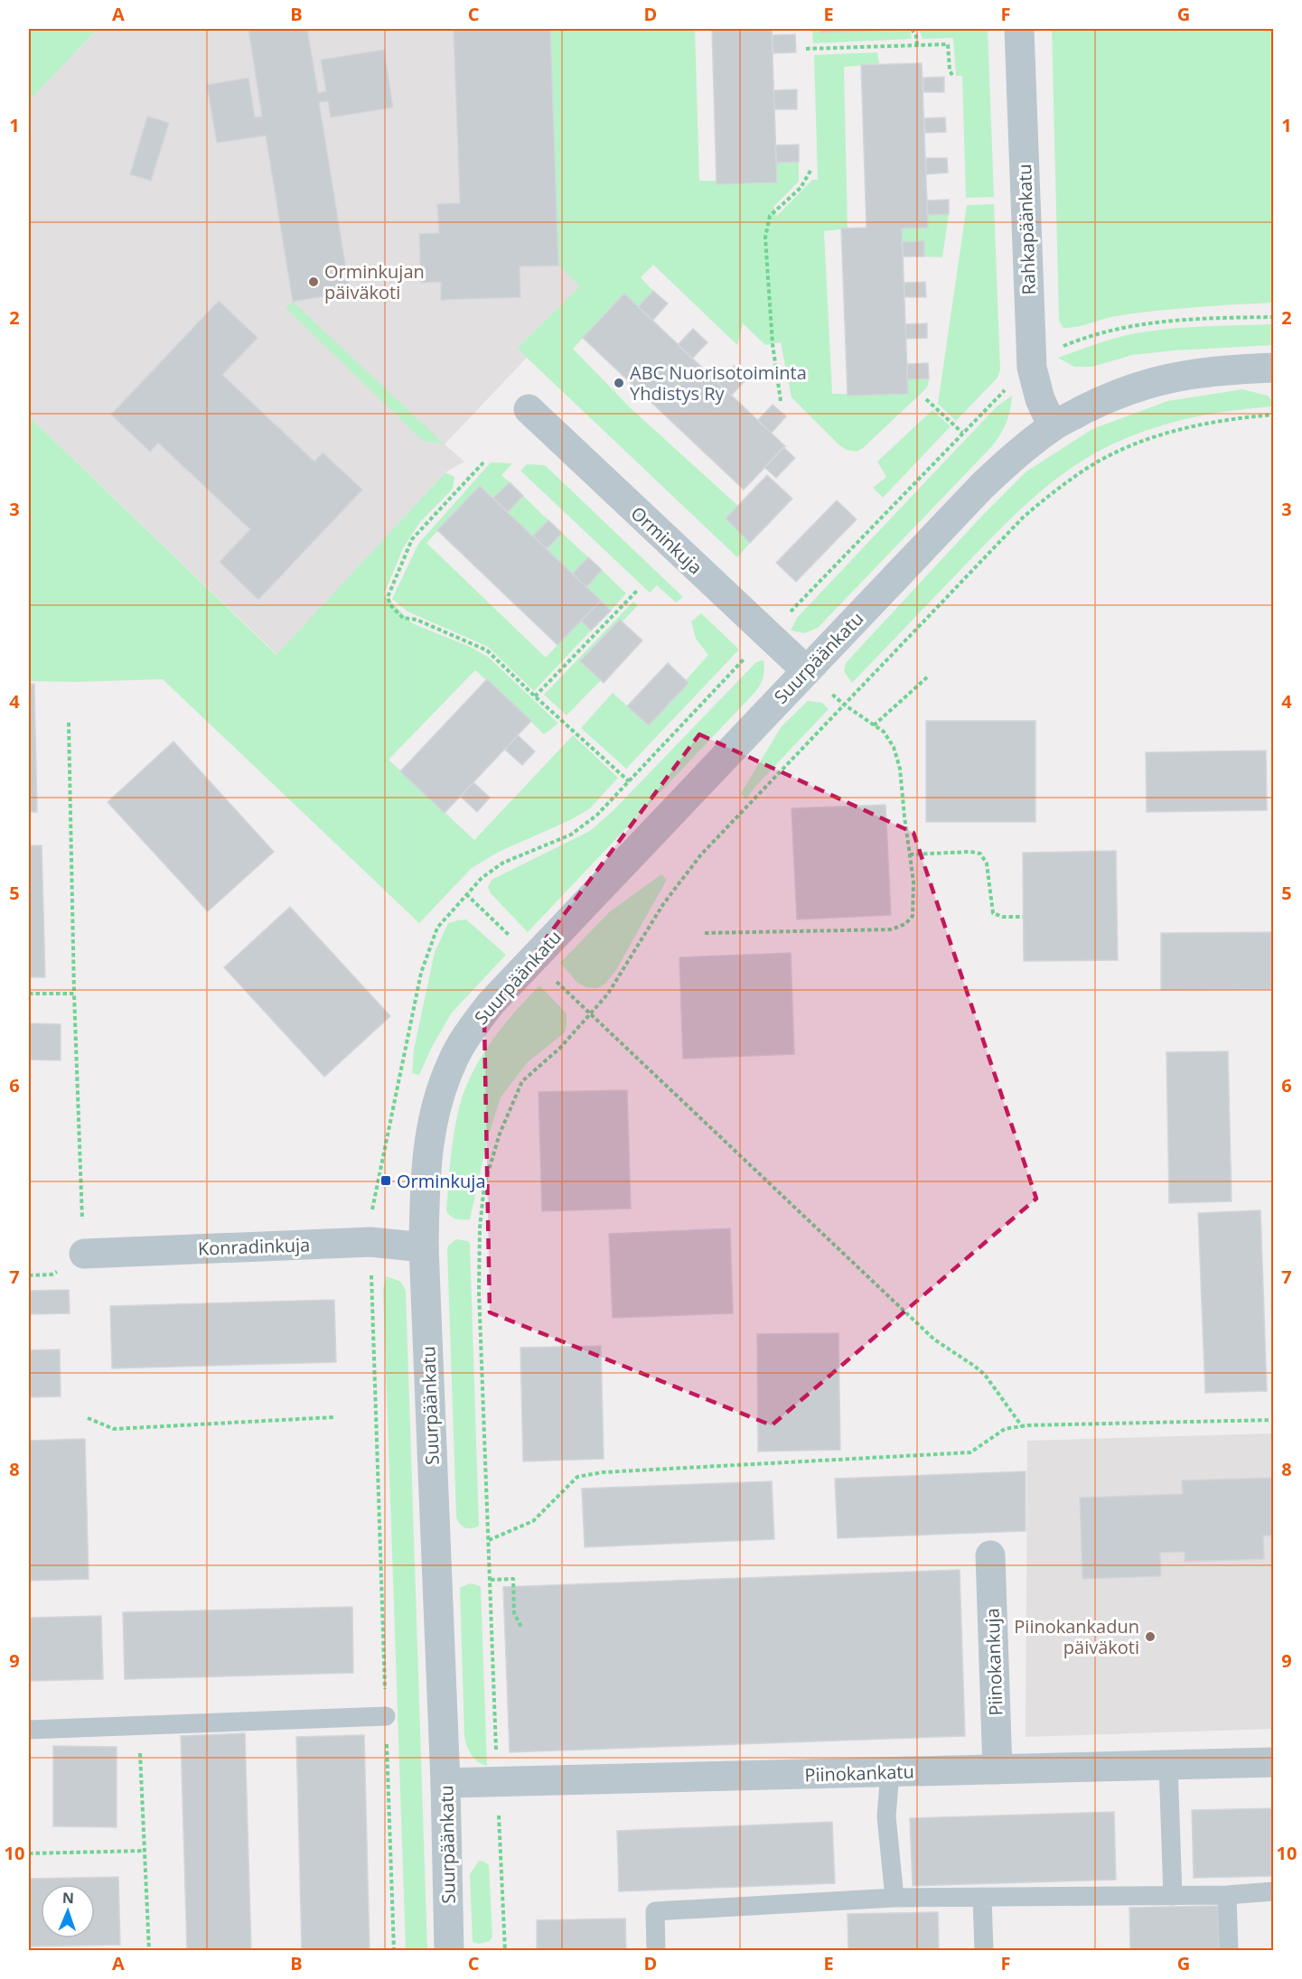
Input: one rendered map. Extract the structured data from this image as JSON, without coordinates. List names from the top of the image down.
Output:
{
  "streets": {
    "street": [
      "Rahkapäänkatu",
      "Orminkuja",
      "Suurpäänkatu",
      "Konradinkuja",
      "Piinokankuja",
      "Piinokankatu"
    ]
  },
  "crossings": [
    ["Rahkapäänkatu", "Suurpäänkatu"],
    ["Orminkuja", "Suurpäänkatu"],
    ["Suurpäänkatu", "Konradinkuja"],
    ["Suurpäänkatu", "Piinokankatu"],
    ["Piinokankuja", "Piinokankatu"]
  ],
  "places": {
    "other": ["Orminkujan päiväkoti", "ABC Nuorisotoiminta Yhdistys Ry", "Piinokankadun päiväkoti"],
    "transit": ["Orminkuja"]
  },
  "north": "top",
  "grid": {
    "columns": [
      "A",
      "B",
      "C",
      "D",
      "E",
      "F",
      "G"
    ],
    "rows": [
      "1",
      "2",
      "3",
      "4",
      "5",
      "6",
      "7",
      "8",
      "9",
      "10"
    ]
  }
}
